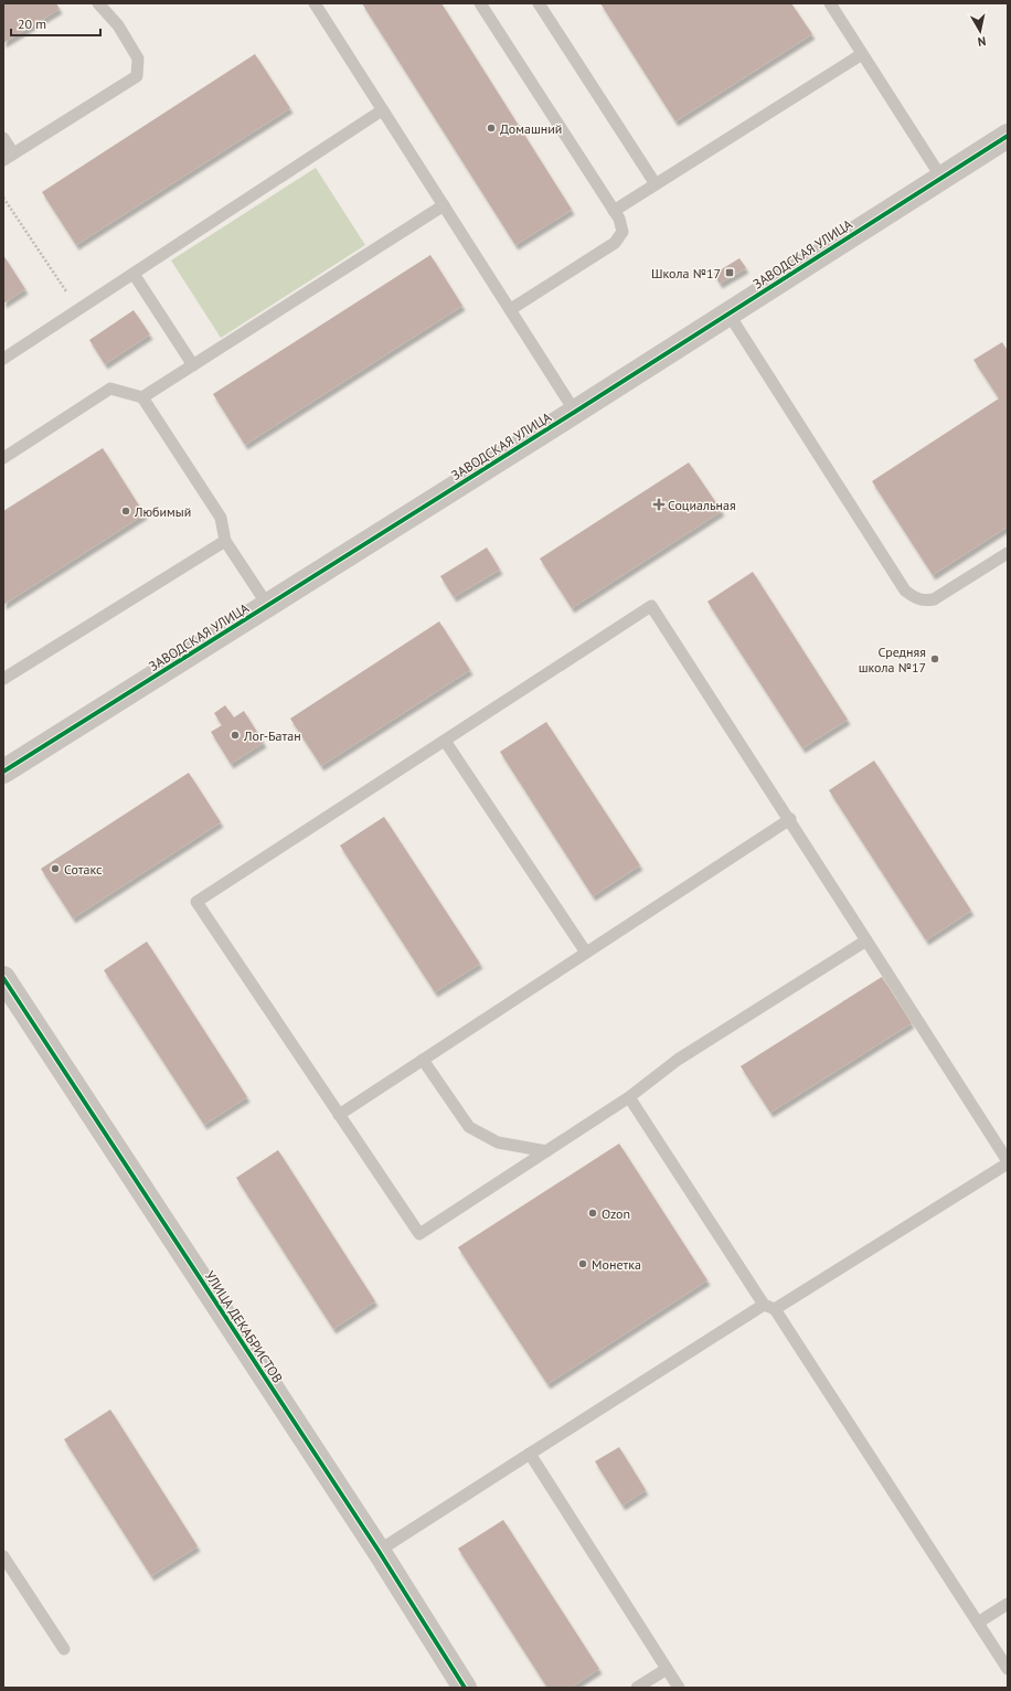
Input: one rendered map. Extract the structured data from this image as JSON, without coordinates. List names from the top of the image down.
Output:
{
  "streets": {
    "street": ["ЗАВОДСКАЯ УЛИЦА", "УЛИЦА ДЕКАБРИСТОВ"]
  },
  "places": {
    "other": [
      "Домашний",
      "Любимый",
      "Средняя школа №17",
      "Лог-Батан",
      "Сотакс",
      "Ozon",
      "Монетка"
    ],
    "transit": ["Школа №17"],
    "health": ["Социальная"]
  },
  "scale_bar": "20 m",
  "north": "bottom"
}
